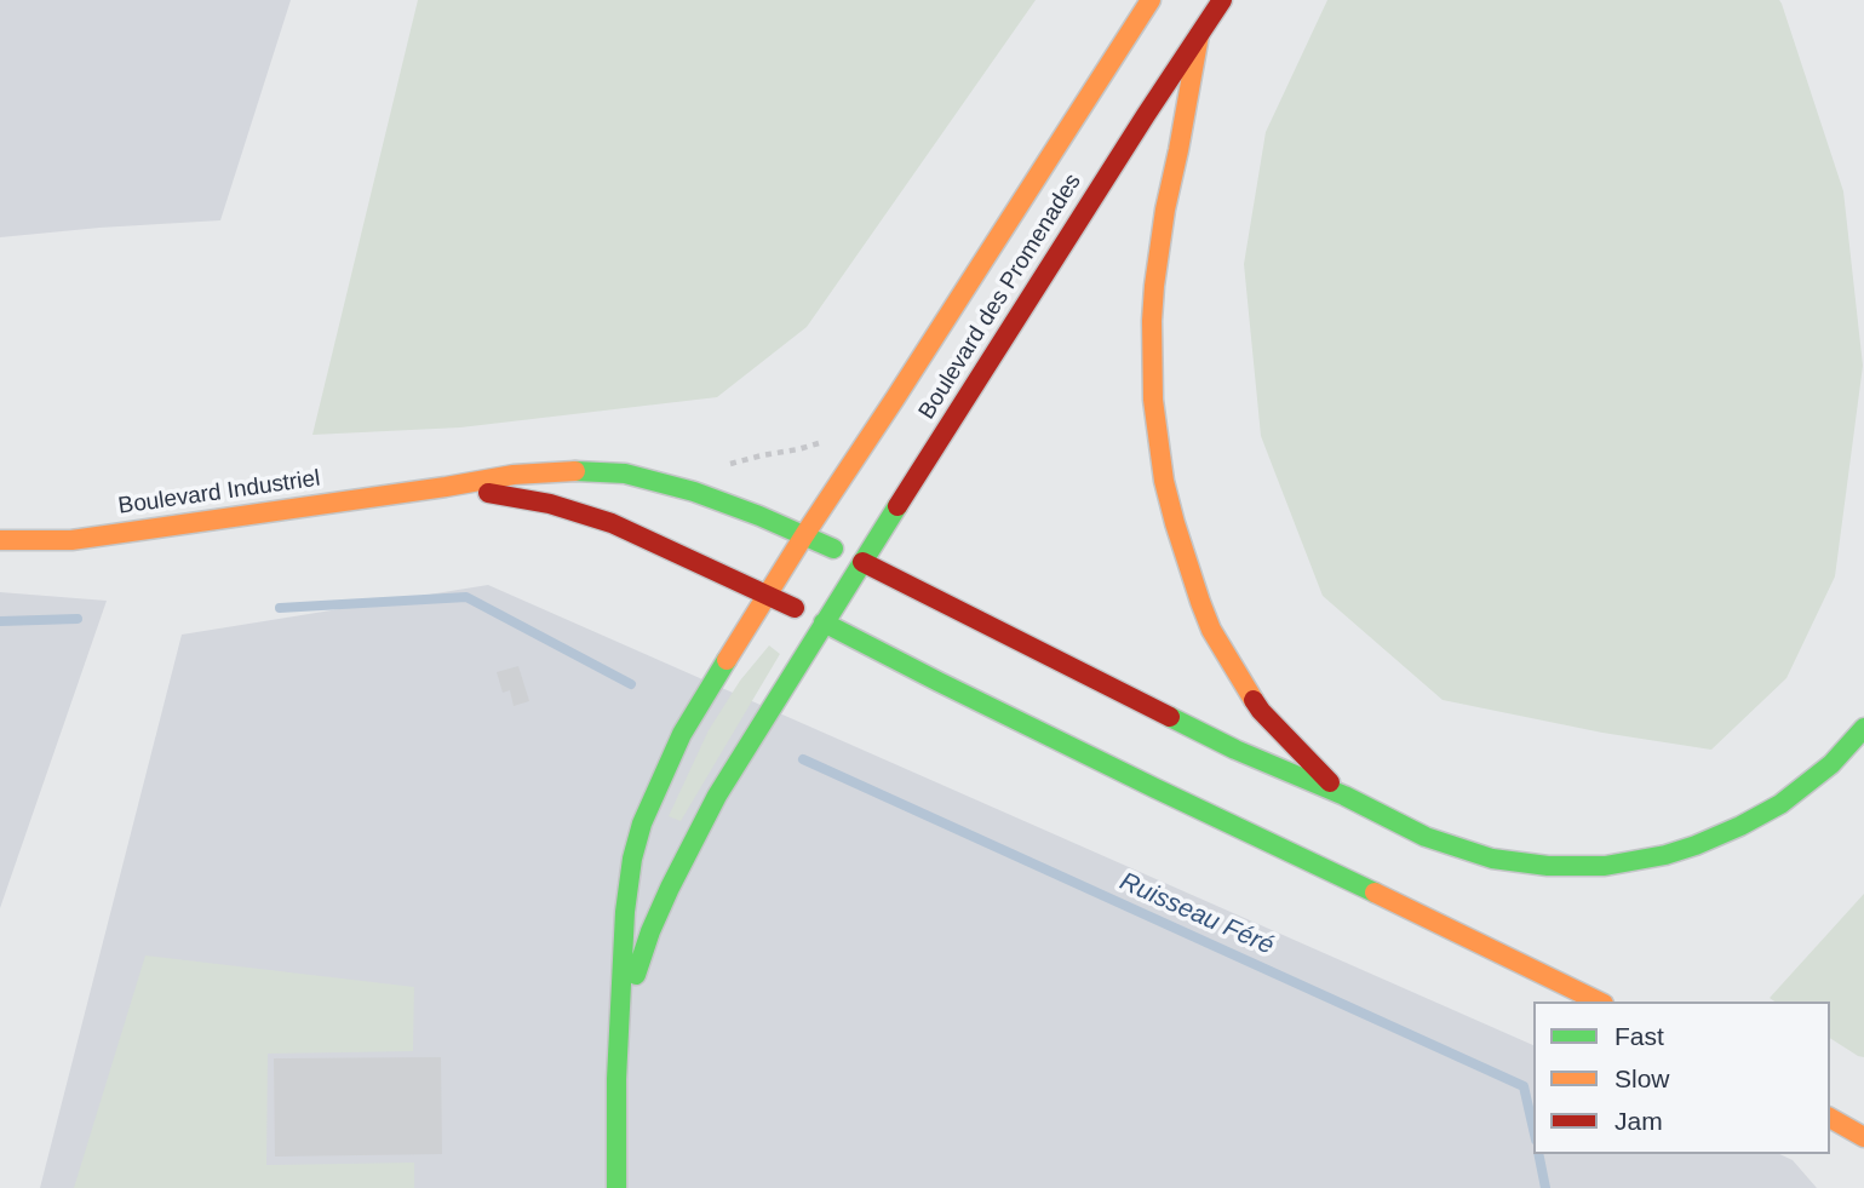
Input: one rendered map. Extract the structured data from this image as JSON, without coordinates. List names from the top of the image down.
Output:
{
  "streets": {
    "main road": ["Boulevard des Promenades", "Boulevard Industriel"]
  },
  "crossings": [
    ["Boulevard des Promenades", "Boulevard Industriel"]
  ],
  "water": ["Ruisseau Féré"],
  "legend": ["Fast", "Slow", "Jam"]
}
